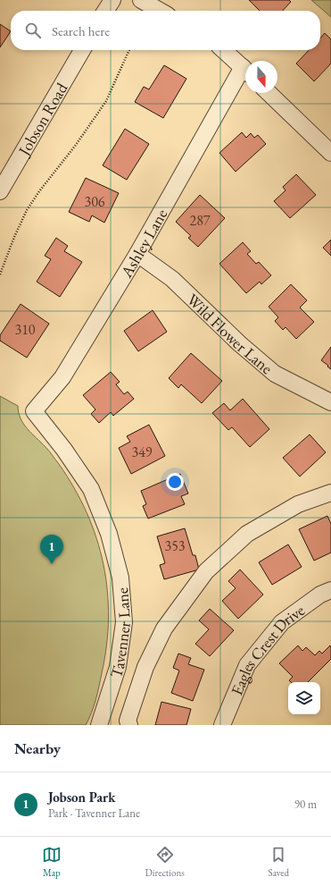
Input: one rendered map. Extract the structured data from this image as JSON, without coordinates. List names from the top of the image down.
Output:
{
  "streets": {
    "street": [
      "Jobson Road",
      "Ashley Lane",
      "Wild Flower Lane",
      "Tavenner Lane",
      "Eagles Crest Drive"
    ]
  },
  "crossings": [
    ["Ashley Lane", "Wild Flower Lane"],
    ["Ashley Lane", "Tavenner Lane"]
  ],
  "house_numbers": [
    "306",
    "287",
    "310",
    "349",
    "353"
  ],
  "north": "bottom",
  "page": {
    "search": "Search here",
    "pins": "1",
    "heading": "Nearby",
    "list": [
      {
        "mark": "1",
        "name": "Jobson Park",
        "note": "Park · Tavenner Lane",
        "value": "90 m"
      }
    ],
    "nav": ["Map", "Directions", "Saved"]
  }
}
